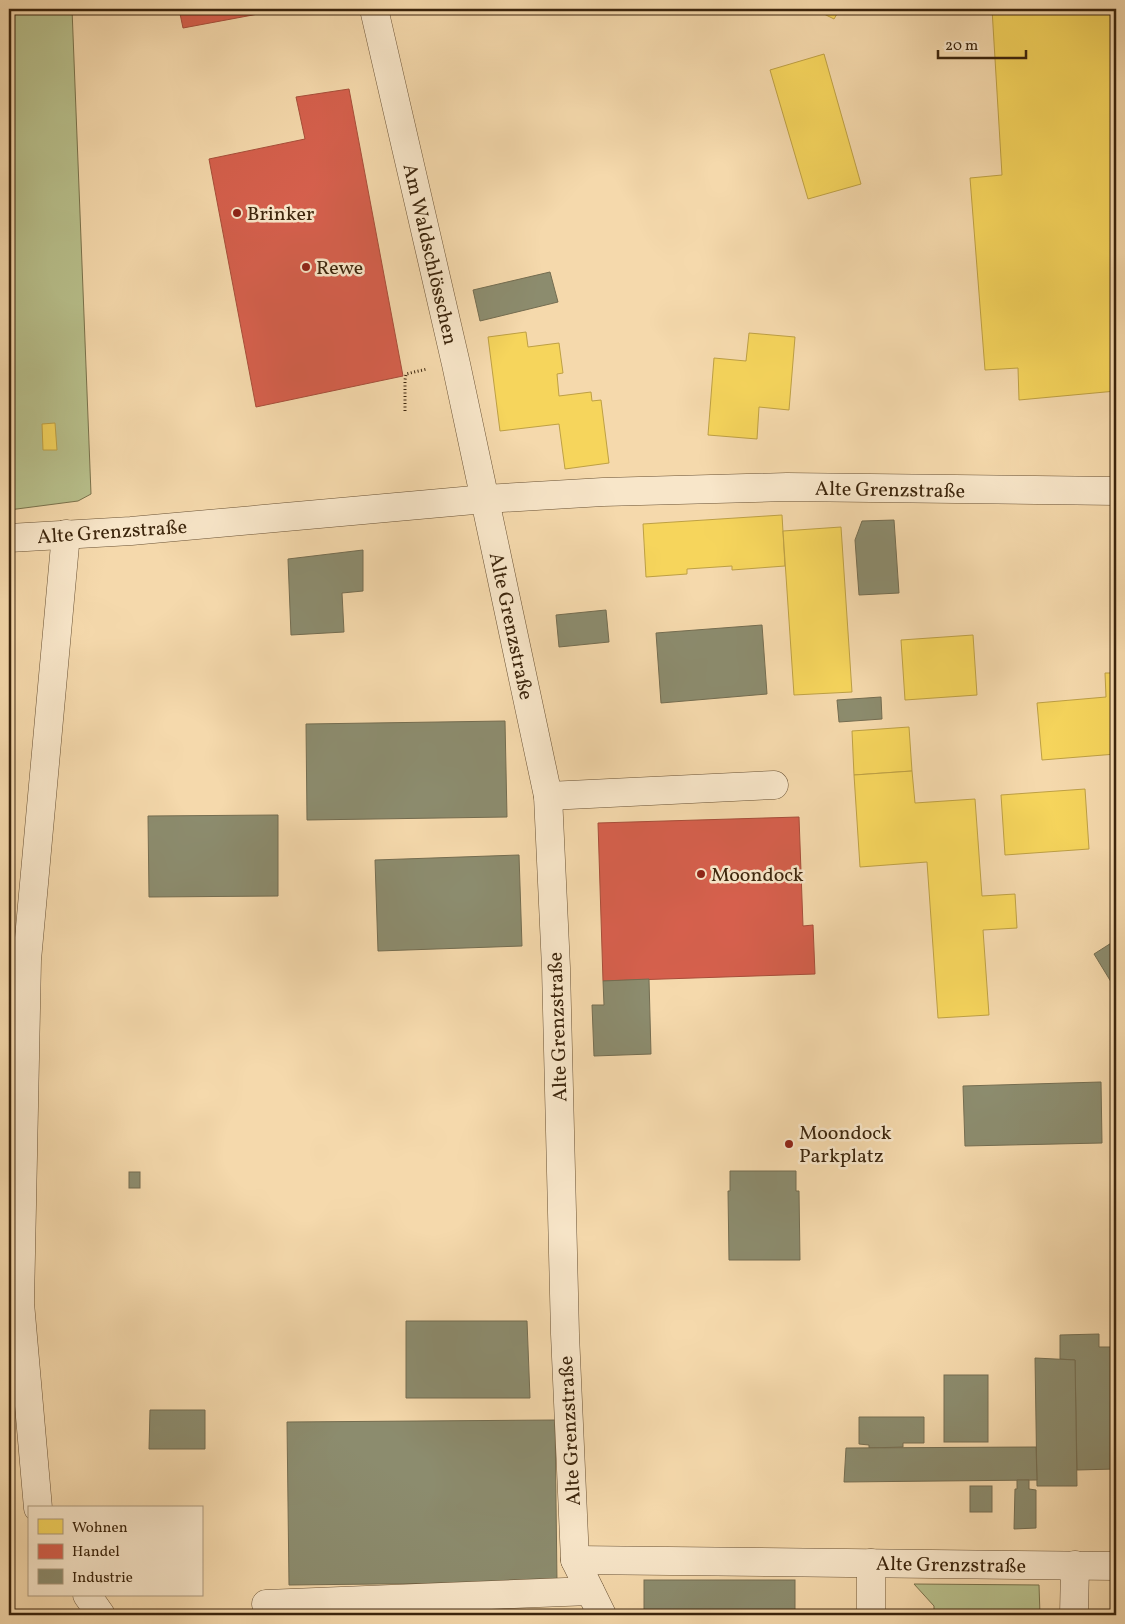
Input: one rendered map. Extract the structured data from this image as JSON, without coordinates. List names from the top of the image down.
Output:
{
  "streets": {
    "street": ["Am Waldschlösschen", "Alte Grenzstraße"]
  },
  "crossings": [
    ["Am Waldschlösschen", "Alte Grenzstraße"]
  ],
  "places": [
    "Brinker",
    "Rewe",
    "Moondock",
    "Moondock Parkplatz"
  ],
  "legend": ["Wohnen", "Handel", "Industrie"],
  "scale_bar": "20 m"
}
